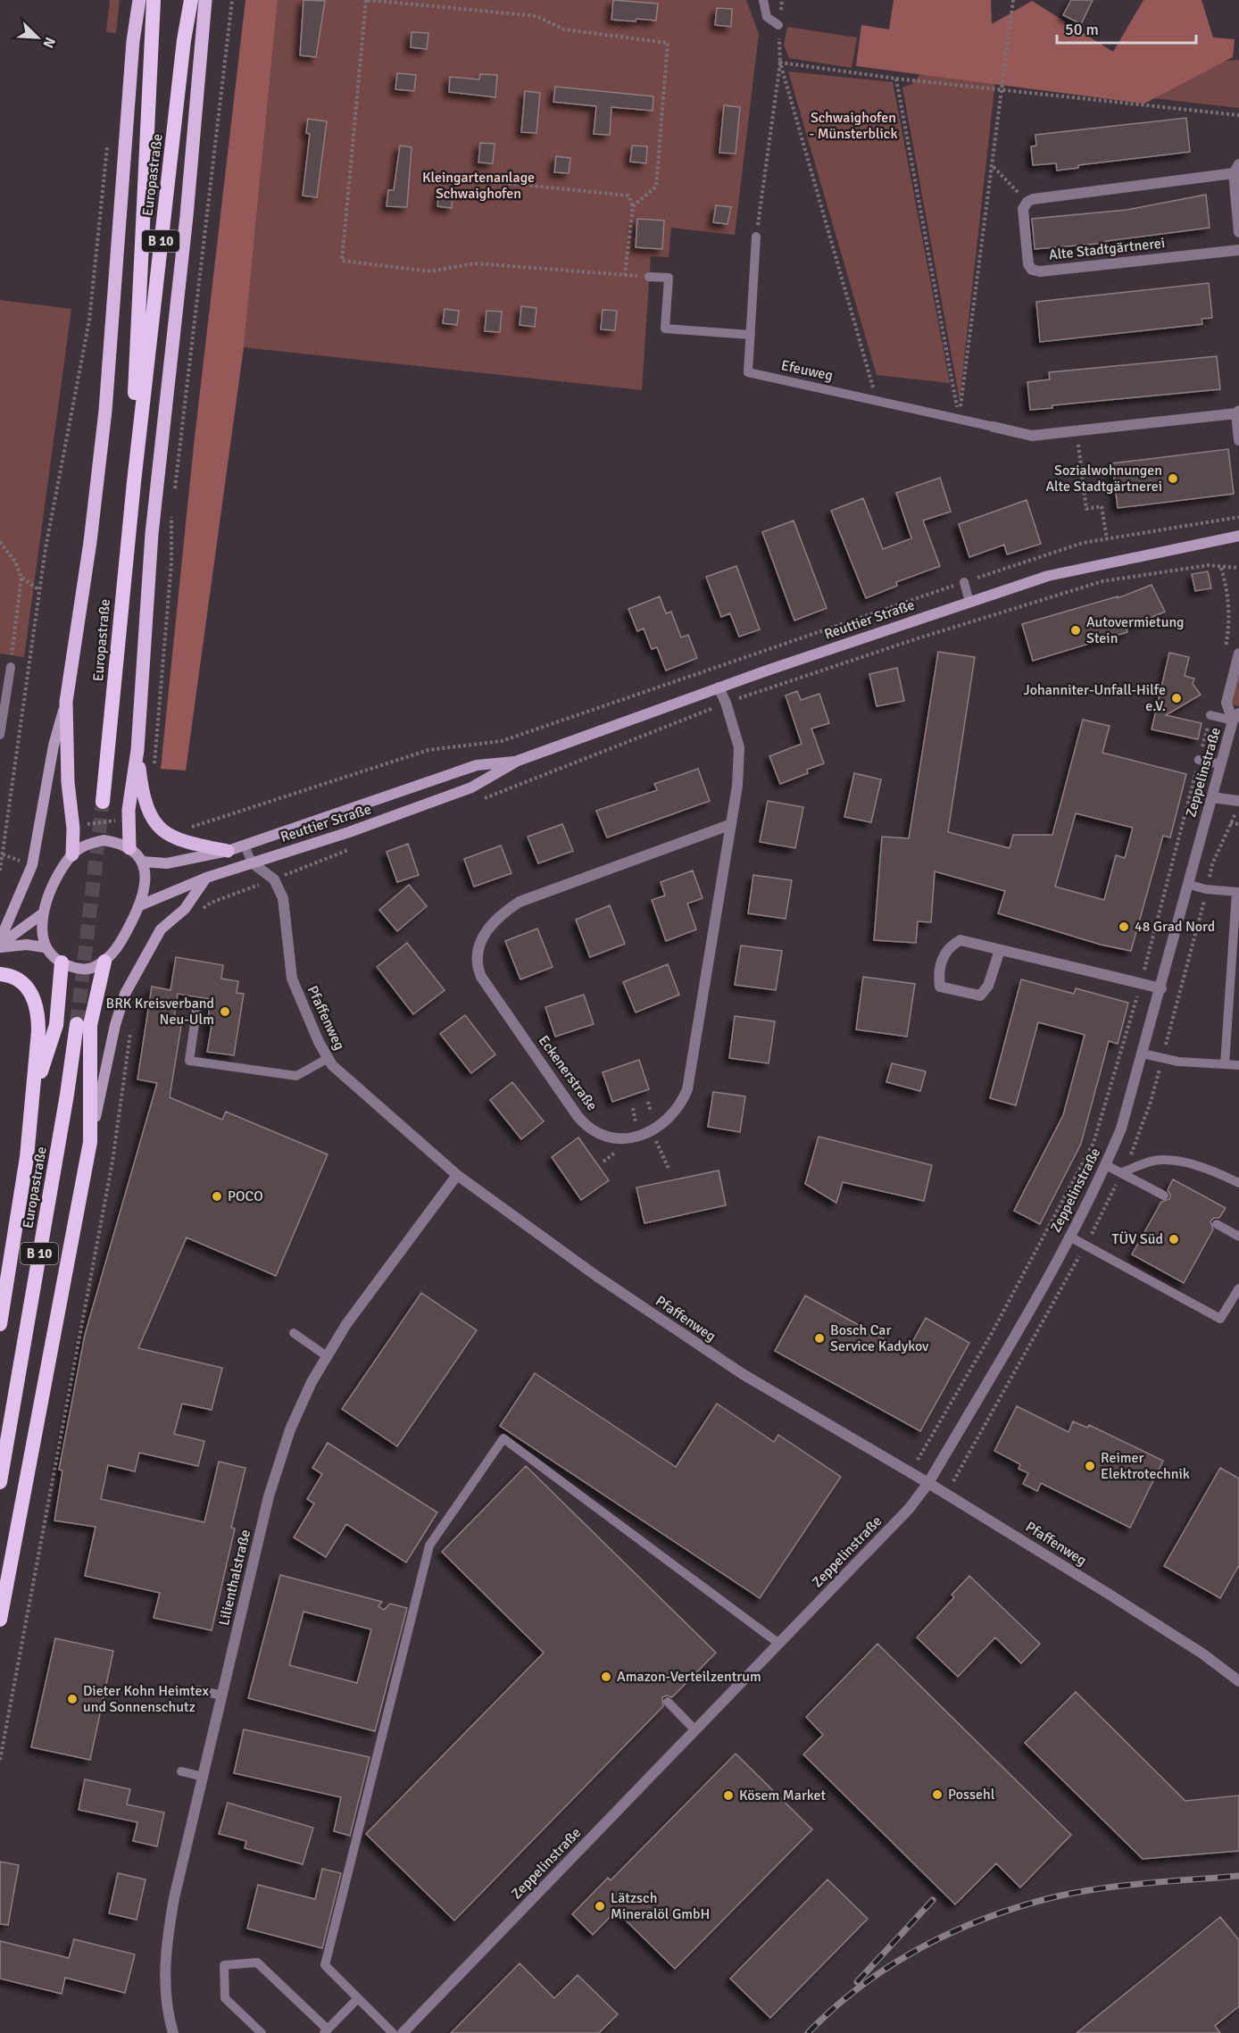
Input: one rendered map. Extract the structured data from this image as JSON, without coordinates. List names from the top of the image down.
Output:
{
  "streets": {
    "highway": ["Europastraße", "B 10"],
    "main road": ["Reuttier Straße"],
    "street": [
      "Alte Stadtgärtnerei",
      "Efeuweg",
      "Zeppelinstraße",
      "Pfaffenweg",
      "Eckenerstraße",
      "Lilienthalstraße"
    ]
  },
  "crossings": [
    ["Reuttier Straße", "Eckenerstraße"],
    ["Zeppelinstraße", "Pfaffenweg"],
    ["Pfaffenweg", "Lilienthalstraße"]
  ],
  "parks": ["Schwaighofen - Münsterblick", "Kleingartenanlage Schwaighofen"],
  "places": [
    "Sozialwohnungen Alte Stadtgärtnerei",
    "Autovermietung Stein",
    "Johanniter-Unfall-Hilfe e.V.",
    "48 Grad Nord",
    "BRK Kreisverband Neu-Ulm",
    "POCO",
    "TÜV Süd",
    "Bosch Car Service Kadykov",
    "Reimer Elektrotechnik",
    "Amazon-Verteilzentrum",
    "Dieter Kohn Heimtex und Sonnenschutz",
    "Possehl",
    "Kösem Market",
    "Lätzsch Mineralöl GmbH"
  ],
  "scale_bar": "50 m",
  "north": "bottom right"
}
